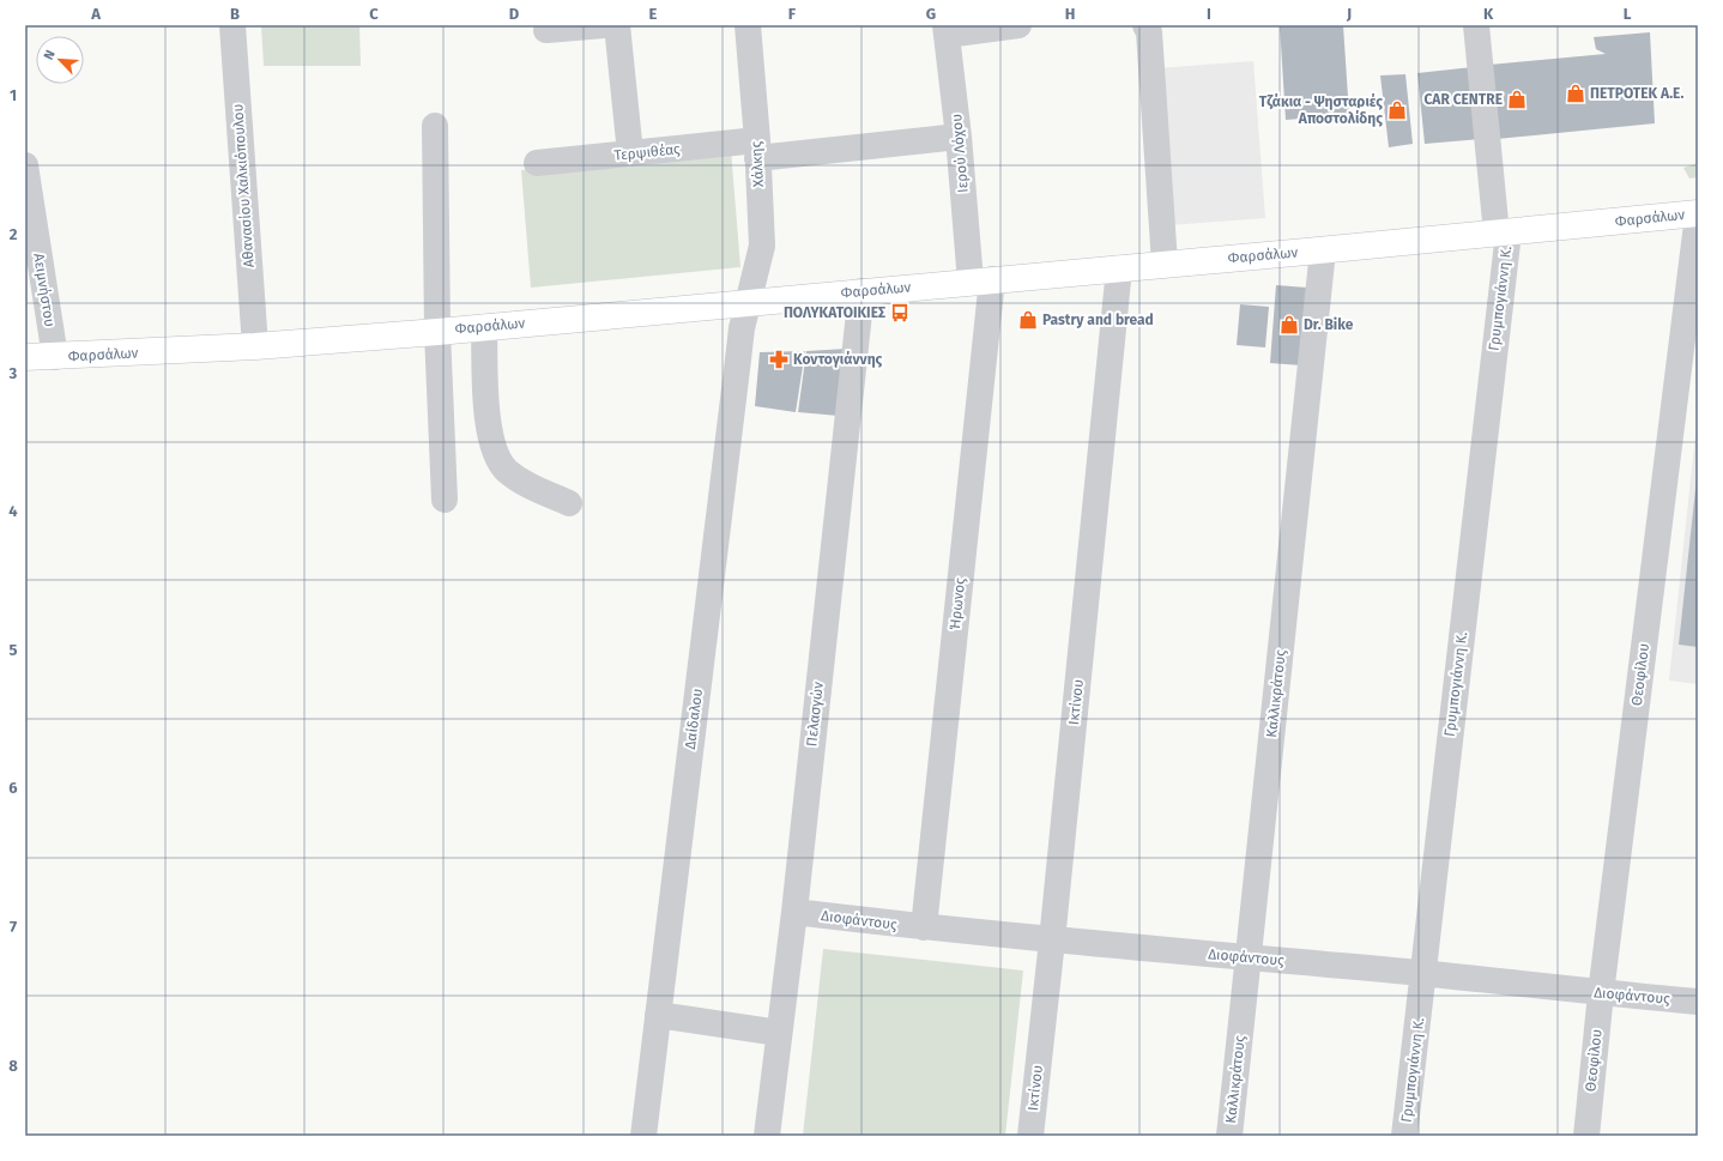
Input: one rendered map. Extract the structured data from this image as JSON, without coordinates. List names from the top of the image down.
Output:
{
  "streets": {
    "main road": ["Φαρσάλων"],
    "street": [
      "Τερψιθέας",
      "Ιερού Λόχου",
      "Χάλκης",
      "Αθανασίου Χαλκιόπουλου",
      "Αειμνήστου",
      "Γρυμπογιάννη Κ.",
      "Ήρωνος",
      "Θεοφίλου",
      "Καλλικράτους",
      "Ικτίνου",
      "Πελασγών",
      "Δαίδαλου",
      "Διοφάντους"
    ]
  },
  "crossings": [
    ["Τερψιθέας", "Ιερού Λόχου"],
    ["Τερψιθέας", "Χάλκης"],
    ["Ιερού Λόχου", "Φαρσάλων"],
    ["Ιερού Λόχου", "Ήρωνος"],
    ["Χάλκης", "Φαρσάλων"],
    ["Χάλκης", "Δαίδαλου"],
    ["Αθανασίου Χαλκιόπουλου", "Φαρσάλων"],
    ["Φαρσάλων", "Αειμνήστου"],
    ["Φαρσάλων", "Γρυμπογιάννη Κ."],
    ["Φαρσάλων", "Ήρωνος"],
    ["Φαρσάλων", "Θεοφίλου"],
    ["Φαρσάλων", "Καλλικράτους"],
    ["Φαρσάλων", "Ικτίνου"],
    ["Φαρσάλων", "Πελασγών"],
    ["Φαρσάλων", "Δαίδαλου"],
    ["Γρυμπογιάννη Κ.", "Διοφάντους"],
    ["Ήρωνος", "Διοφάντους"],
    ["Θεοφίλου", "Διοφάντους"],
    ["Καλλικράτους", "Διοφάντους"],
    ["Ικτίνου", "Διοφάντους"],
    ["Πελασγών", "Διοφάντους"]
  ],
  "places": {
    "shop": [
      "ΠΕΤΡΟΤΕΚ Α.Ε.",
      "CAR CENTRE",
      "Τζάκια - Ψησταριές Αποστολίδης",
      "Pastry and bread",
      "Dr. Bike"
    ],
    "bus stop": ["ΠΟΛΥΚΑΤΟΙΚΙΕΣ"],
    "pharmacy": ["Κοντογιάννης"]
  },
  "north": "top left",
  "grid": {
    "columns": [
      "A",
      "B",
      "C",
      "D",
      "E",
      "F",
      "G",
      "H",
      "I",
      "J",
      "K",
      "L"
    ],
    "rows": [
      "1",
      "2",
      "3",
      "4",
      "5",
      "6",
      "7",
      "8"
    ]
  }
}
